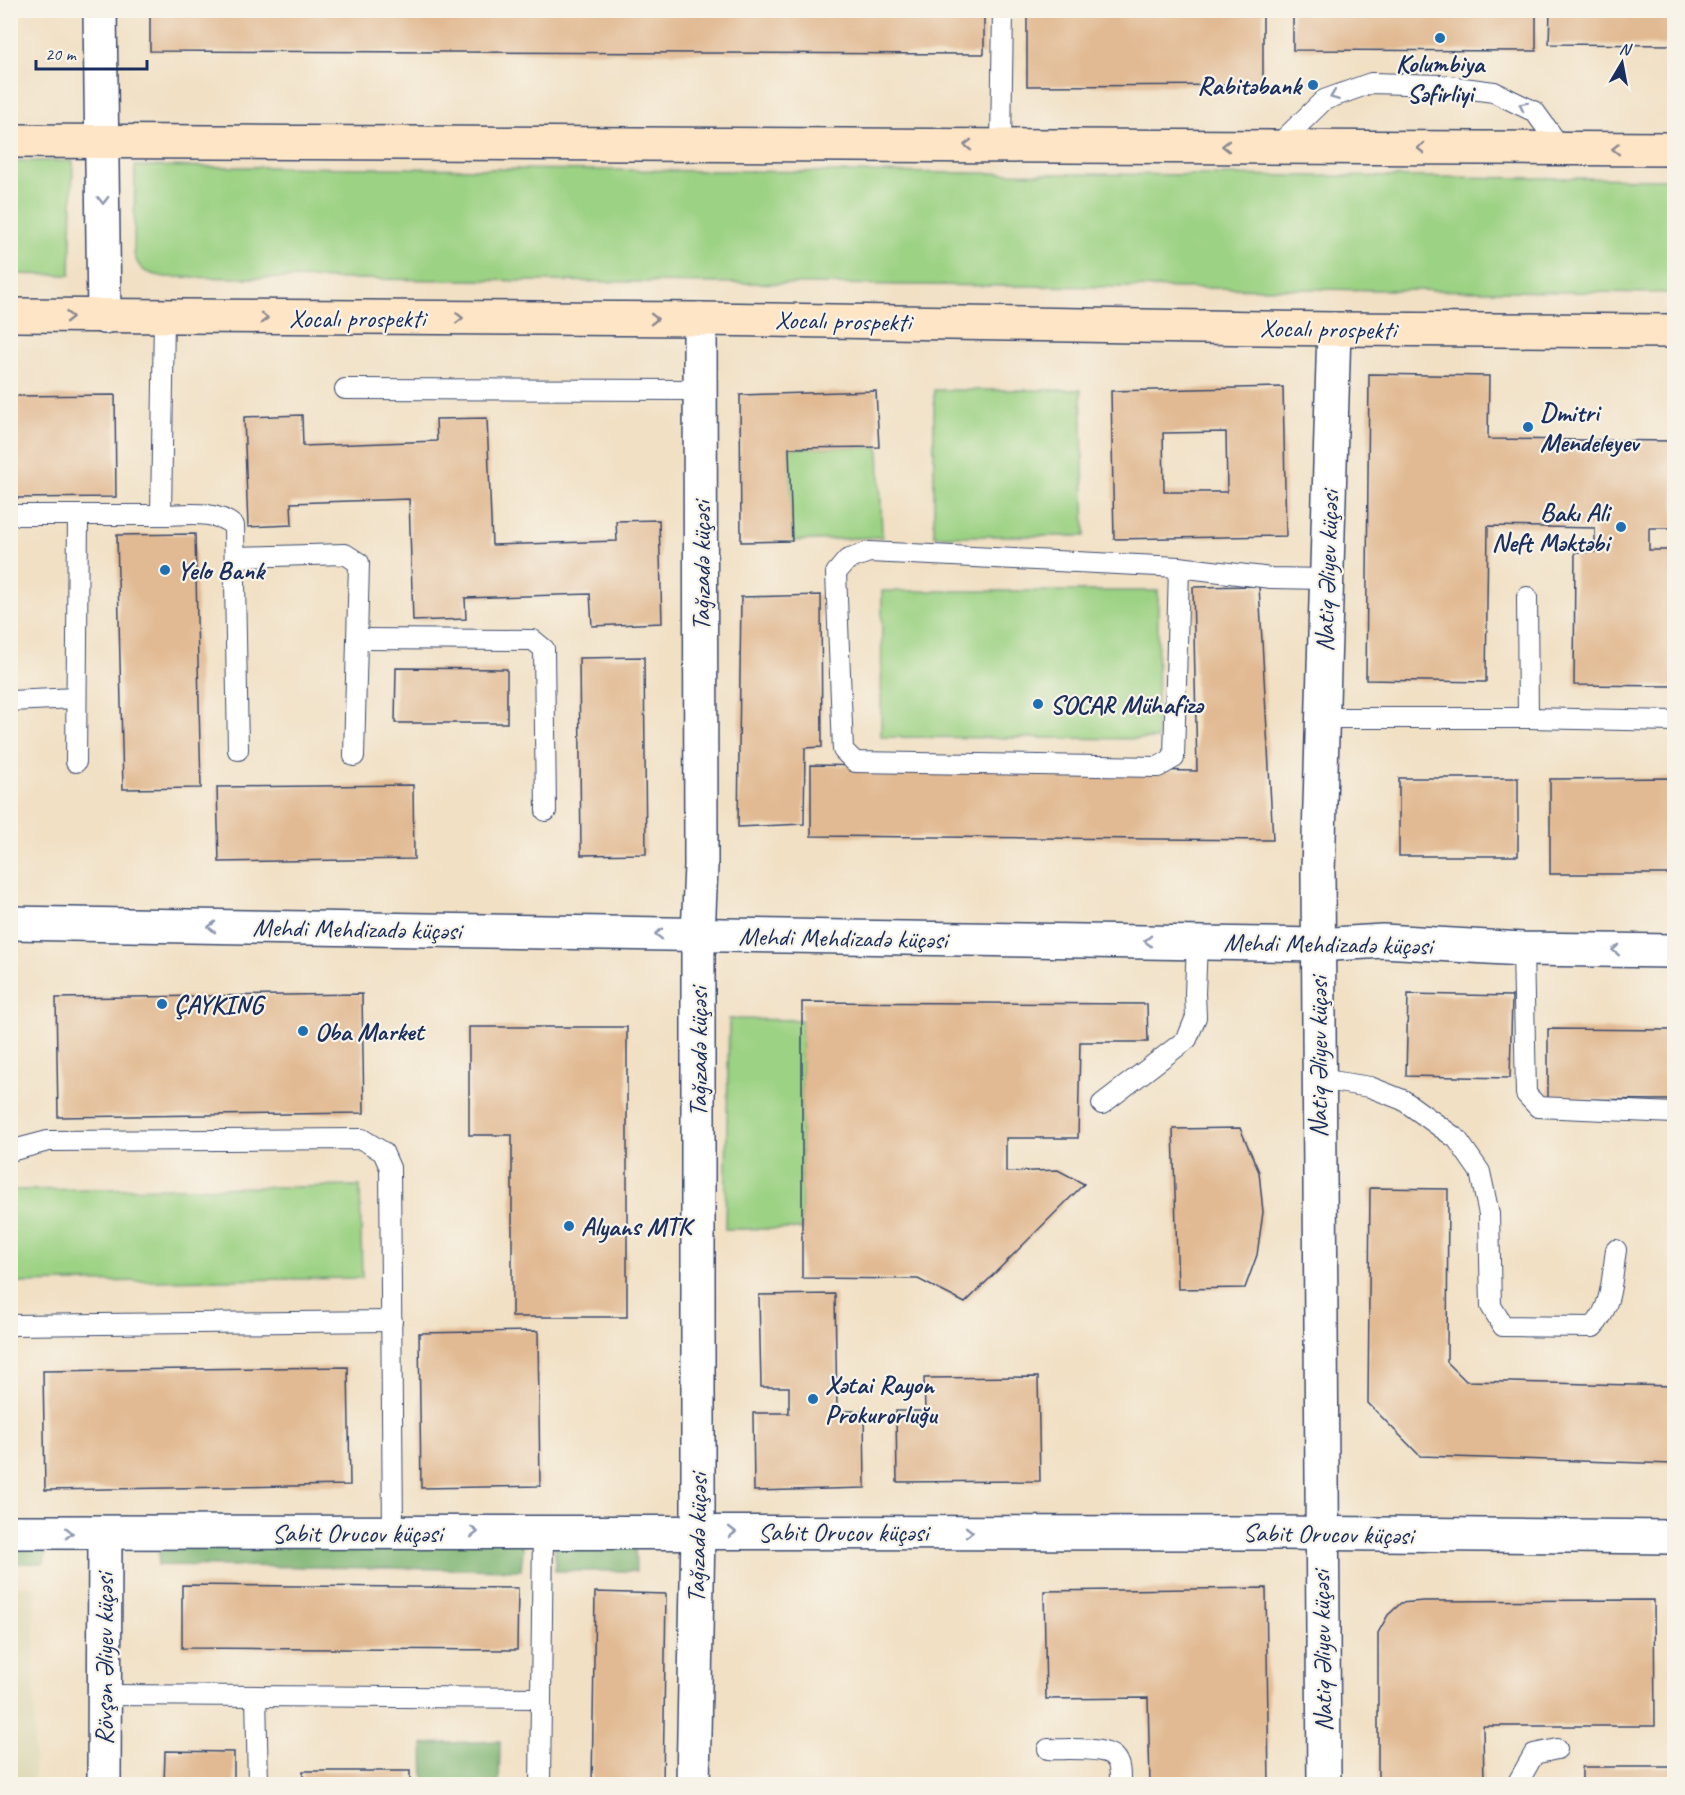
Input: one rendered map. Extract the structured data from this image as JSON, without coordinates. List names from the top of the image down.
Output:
{
  "streets": {
    "main road": ["Xocalı prospekti"],
    "street": [
      "Tağızadə küçəsi",
      "Natiq Əliyev küçəsi",
      "Mehdi Mehdizadə küçəsi",
      "Sabit Orucov küçəsi",
      "Rövşən Əliyev küçəsi"
    ]
  },
  "crossings": [
    ["Xocalı prospekti", "Tağızadə küçəsi"],
    ["Xocalı prospekti", "Natiq Əliyev küçəsi"],
    ["Tağızadə küçəsi", "Mehdi Mehdizadə küçəsi"],
    ["Tağızadə küçəsi", "Sabit Orucov küçəsi"],
    ["Natiq Əliyev küçəsi", "Mehdi Mehdizadə küçəsi"],
    ["Natiq Əliyev küçəsi", "Sabit Orucov küçəsi"],
    ["Sabit Orucov küçəsi", "Rövşən Əliyev küçəsi"]
  ],
  "one_way": ["Mehdi Mehdizadə küçəsi", "Sabit Orucov küçəsi"],
  "places": [
    "Kolumbiya Səfirliyi",
    "Rabitəbank",
    "Dmitri Mendeleyev",
    "Bakı Ali Neft Məktəbi",
    "Yelo Bank",
    "SOCAR Mühafizə",
    "ÇAYKING",
    "Oba Market",
    "Alyans MTK",
    "Xətai Rayon Prokurorluğu"
  ],
  "scale_bar": "20 m",
  "north": "top"
}
